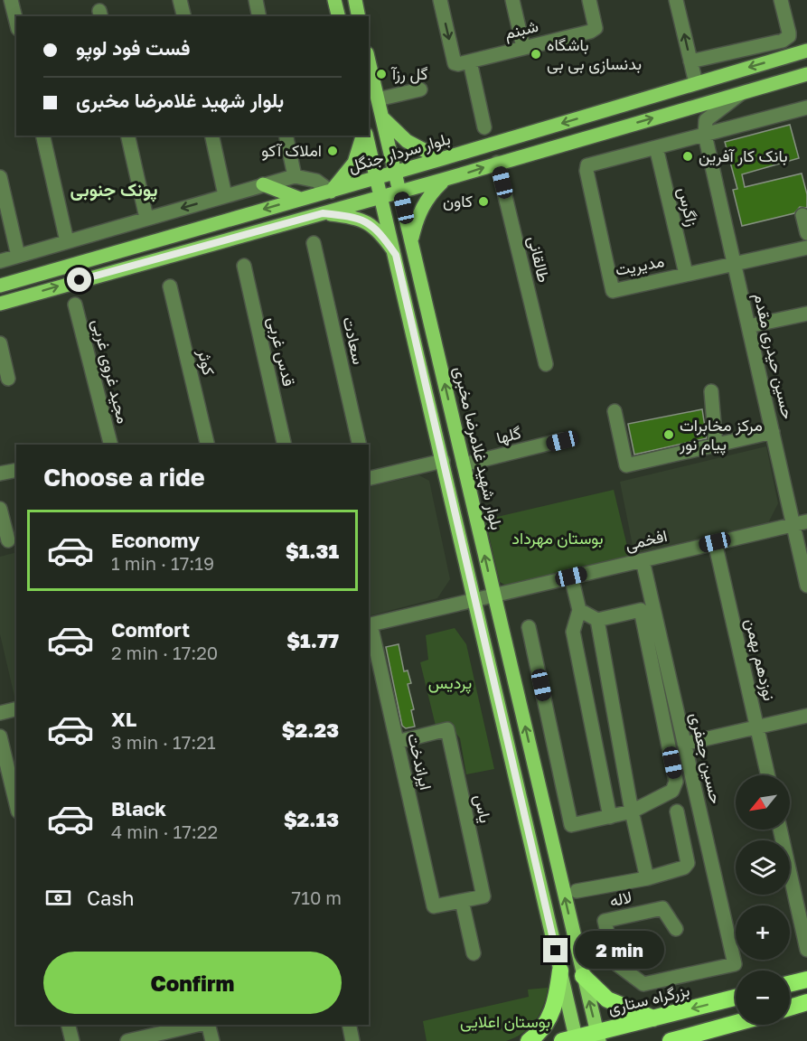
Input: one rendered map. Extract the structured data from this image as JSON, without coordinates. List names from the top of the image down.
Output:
{
  "streets": {
    "highway": ["بزرگراه ستاری"],
    "main road": ["بلوار سردار جنگل", "بلوار شهید غلامرضا مخبری"],
    "street": [
      "شبنم",
      "زاگرس",
      "طالقانی",
      "مدیریت",
      "سعادت",
      "قدس غربی",
      "حسین حیدری مقدم",
      "کوثر",
      "مجید غروی غربی",
      "گلها",
      "افخمی",
      "نوزدهم بهمن",
      "حسین جعفری",
      "ایراندخت",
      "یاس",
      "لاله"
    ]
  },
  "crossings": [
    ["بلوار سردار جنگل", "بلوار شهید غلامرضا مخبری"],
    ["زاگرس", "مدیریت"],
    ["مدیریت", "حسین حیدری مقدم"],
    ["حسین حیدری مقدم", "افخمی"],
    ["گلها", "بلوار شهید غلامرضا مخبری"],
    ["بلوار شهید غلامرضا مخبری", "افخمی"],
    ["بلوار شهید غلامرضا مخبری", "بزرگراه ستاری"],
    ["افخمی", "نوزدهم بهمن"],
    ["افخمی", "حسین جعفری"],
    ["افخمی", "ایراندخت"],
    ["حسین جعفری", "لاله"],
    ["ایراندخت", "یاس"]
  ],
  "districts": ["پونک جنوبی"],
  "parks": ["بوستان مهرداد", "پردیس", "بوستان اعلایی"],
  "places": [
    "باشگاه بدنسازی بی بی",
    "گل رزآ",
    "املاک آکو",
    "بانک کار آفرین",
    "کاون",
    "مرکز مخابرات پیام نور"
  ],
  "north": "bottom left",
  "page": {
    "banner": ["فست فود لوپو", "بلوار شهید غلامرضا مخبری"],
    "heading": "Choose a ride",
    "list": [
      {
        "name": "Economy",
        "note": "1 min · 17:19",
        "value": "$1.31"
      },
      {
        "name": "Comfort",
        "note": "2 min · 17:20",
        "value": "$1.77"
      },
      {
        "name": "XL",
        "note": "3 min · 17:21",
        "value": "$2.23"
      },
      {
        "name": "Black",
        "note": "4 min · 17:22",
        "value": "$2.13"
      }
    ],
    "map_buttons": ["+", "−"],
    "pay": ["Cash", "710 m"],
    "bubble": "2 min",
    "buttons": "Confirm"
  }
}
